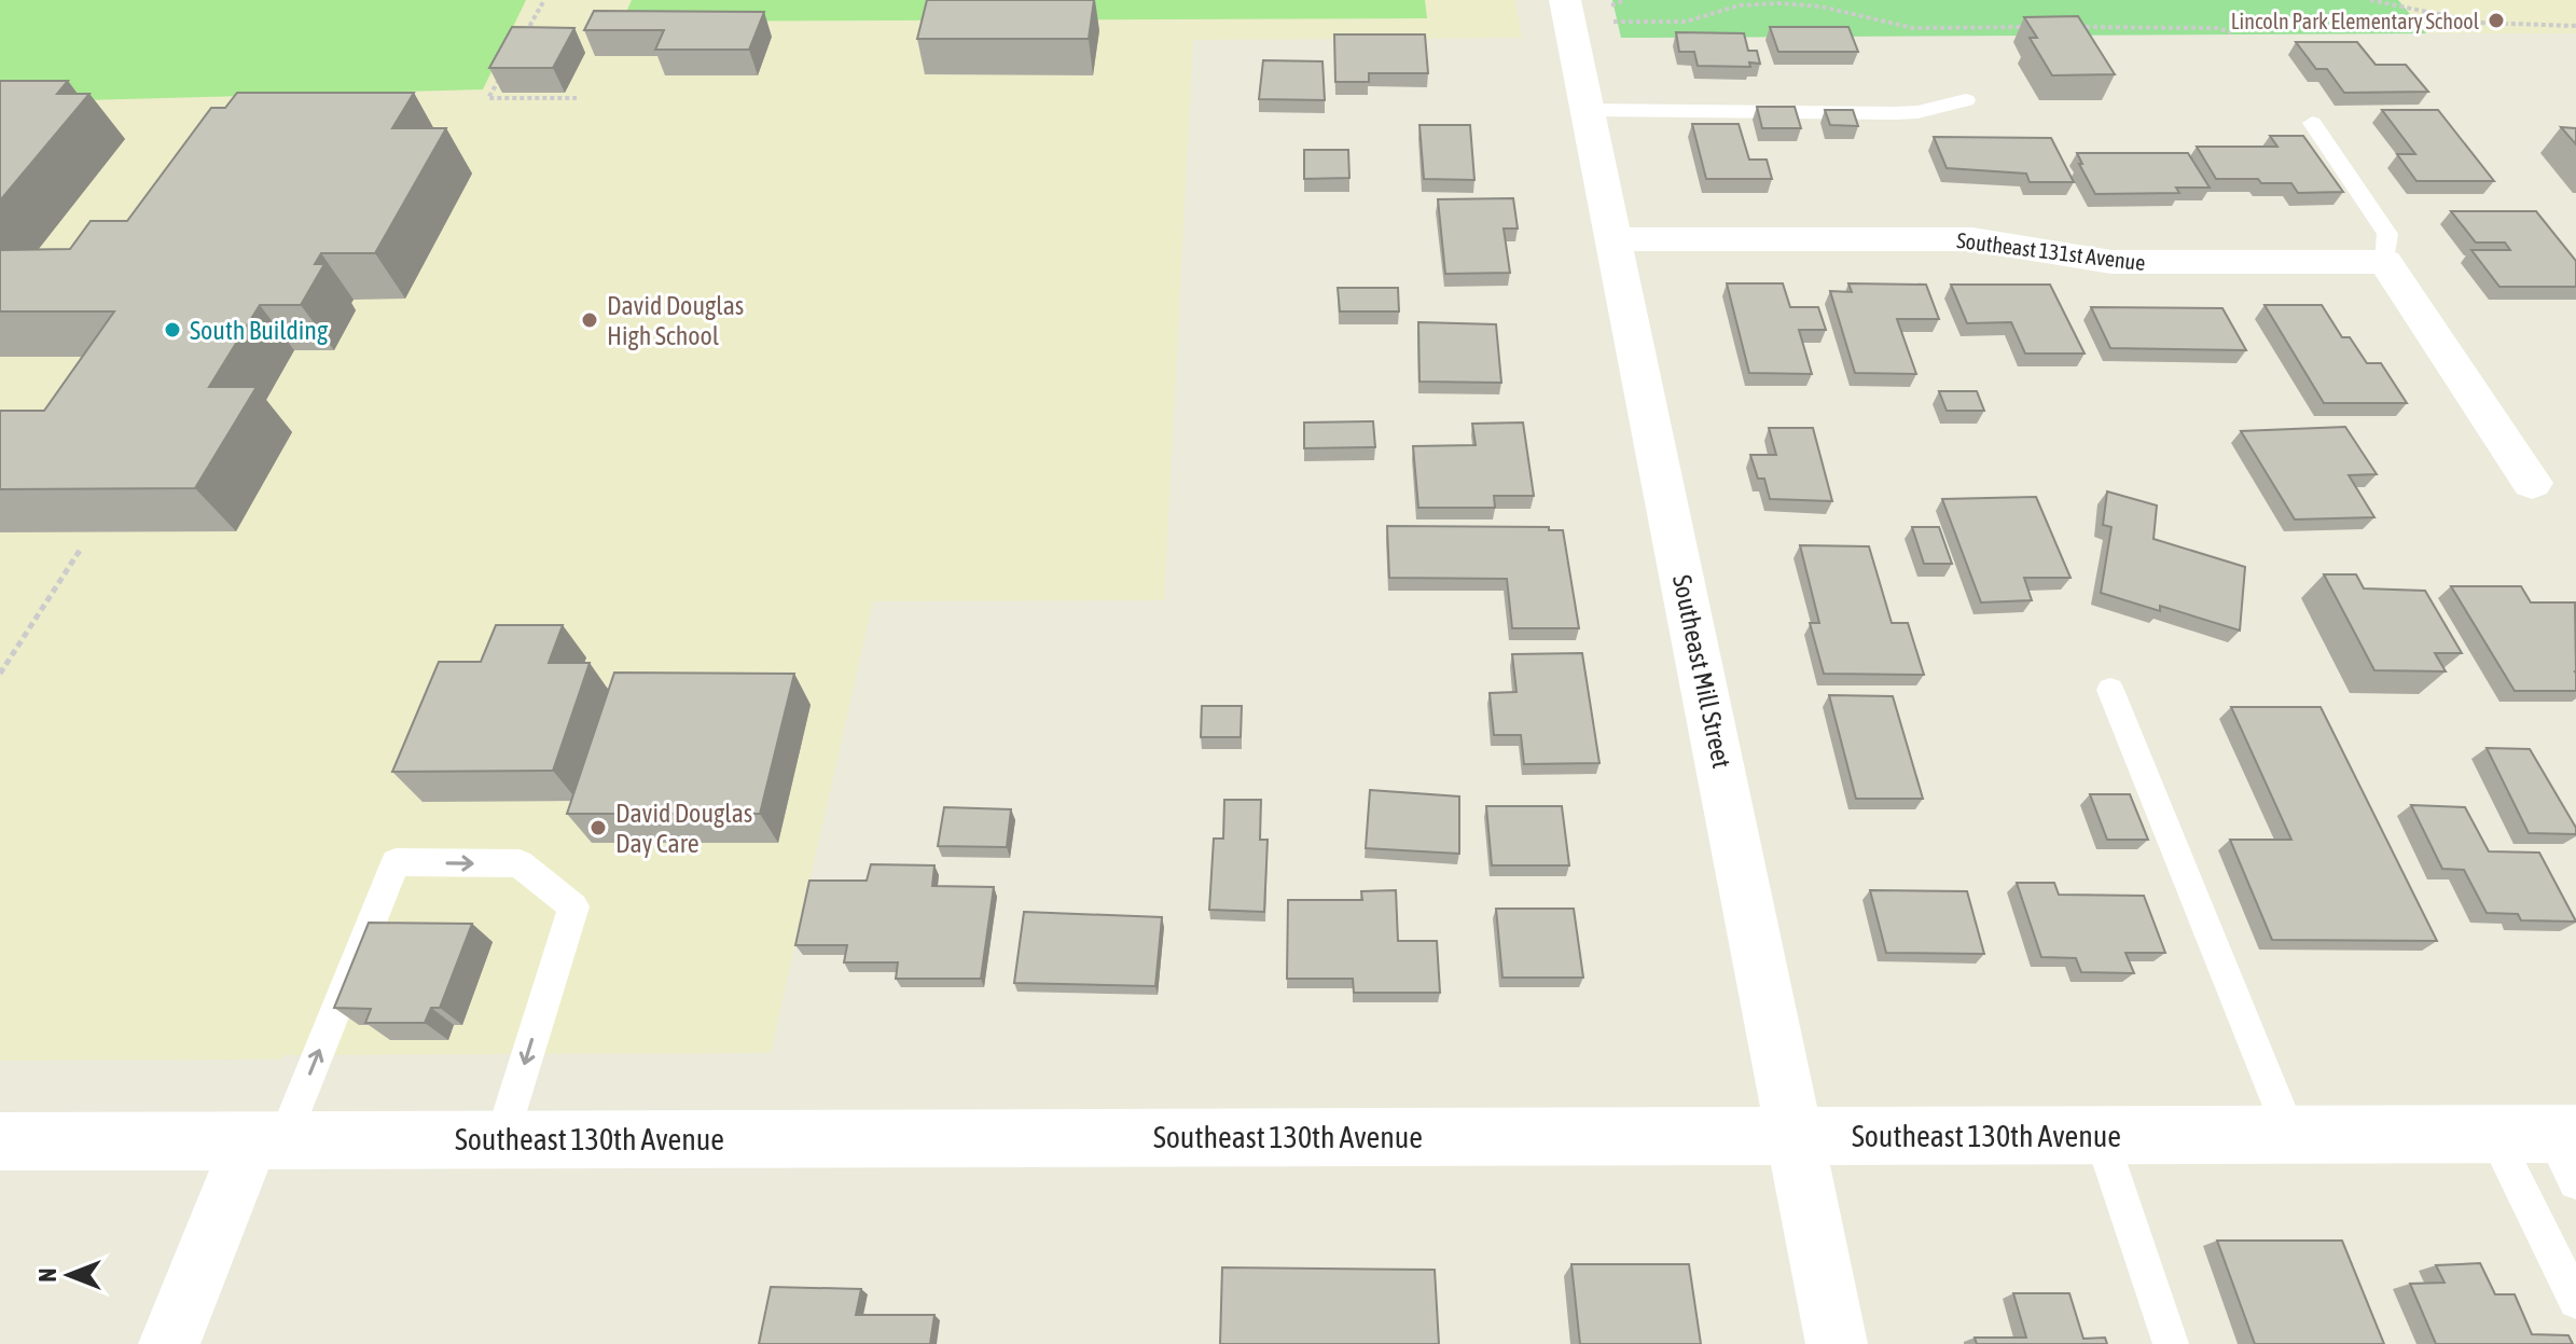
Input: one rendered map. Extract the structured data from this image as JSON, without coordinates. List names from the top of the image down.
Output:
{
  "streets": {
    "street": ["Southeast 131st Avenue", "Southeast Mill Street", "Southeast 130th Avenue"]
  },
  "crossings": [
    ["Southeast 131st Avenue", "Southeast Mill Street"],
    ["Southeast Mill Street", "Southeast 130th Avenue"]
  ],
  "places": [
    "Lincoln Park Elementary School",
    "David Douglas High School",
    "South Building",
    "David Douglas Day Care"
  ],
  "north": "left"
}
